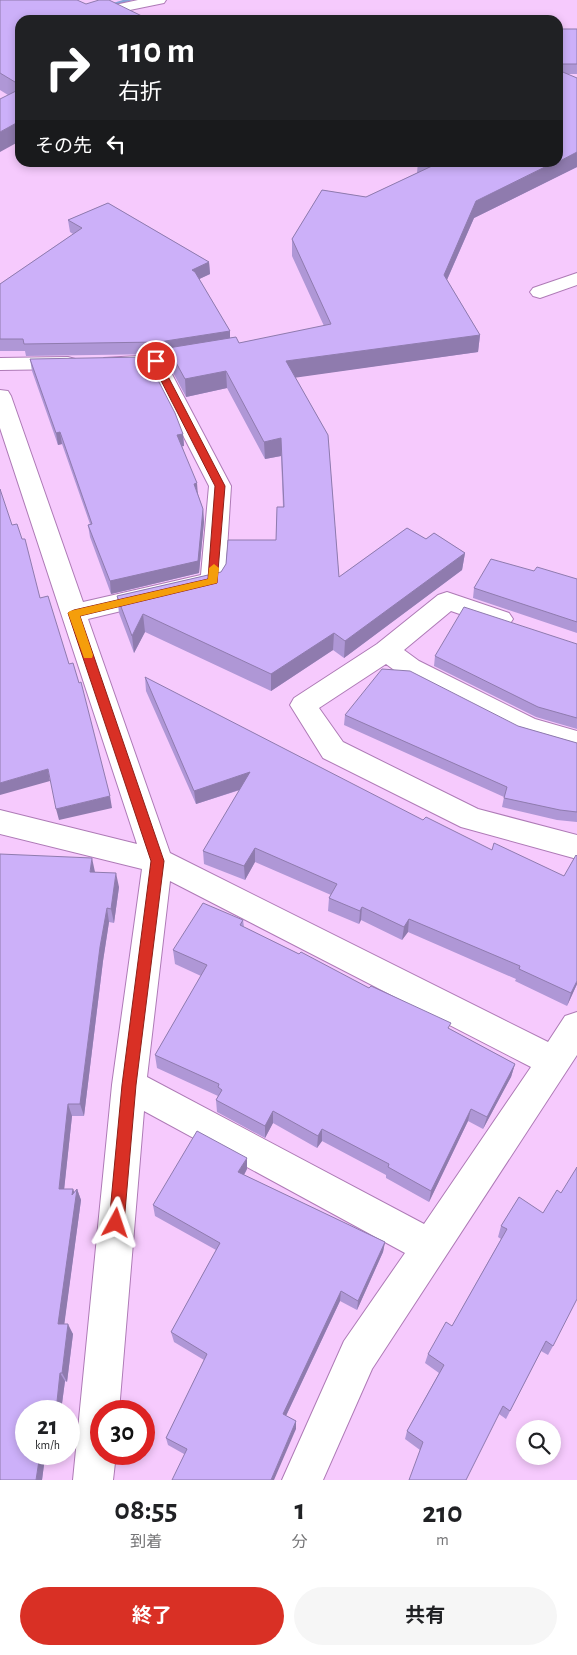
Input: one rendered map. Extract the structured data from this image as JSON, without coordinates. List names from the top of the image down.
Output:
{
  "page": {
    "turn": ["110 m", "右折"],
    "then": "その先",
    "speed": "21 km/h",
    "limit": "30",
    "eta": [
      "08:55",
      "到着",
      "1",
      "分",
      "210",
      "m"
    ],
    "buttons": ["終了", "共有"]
  }
}
